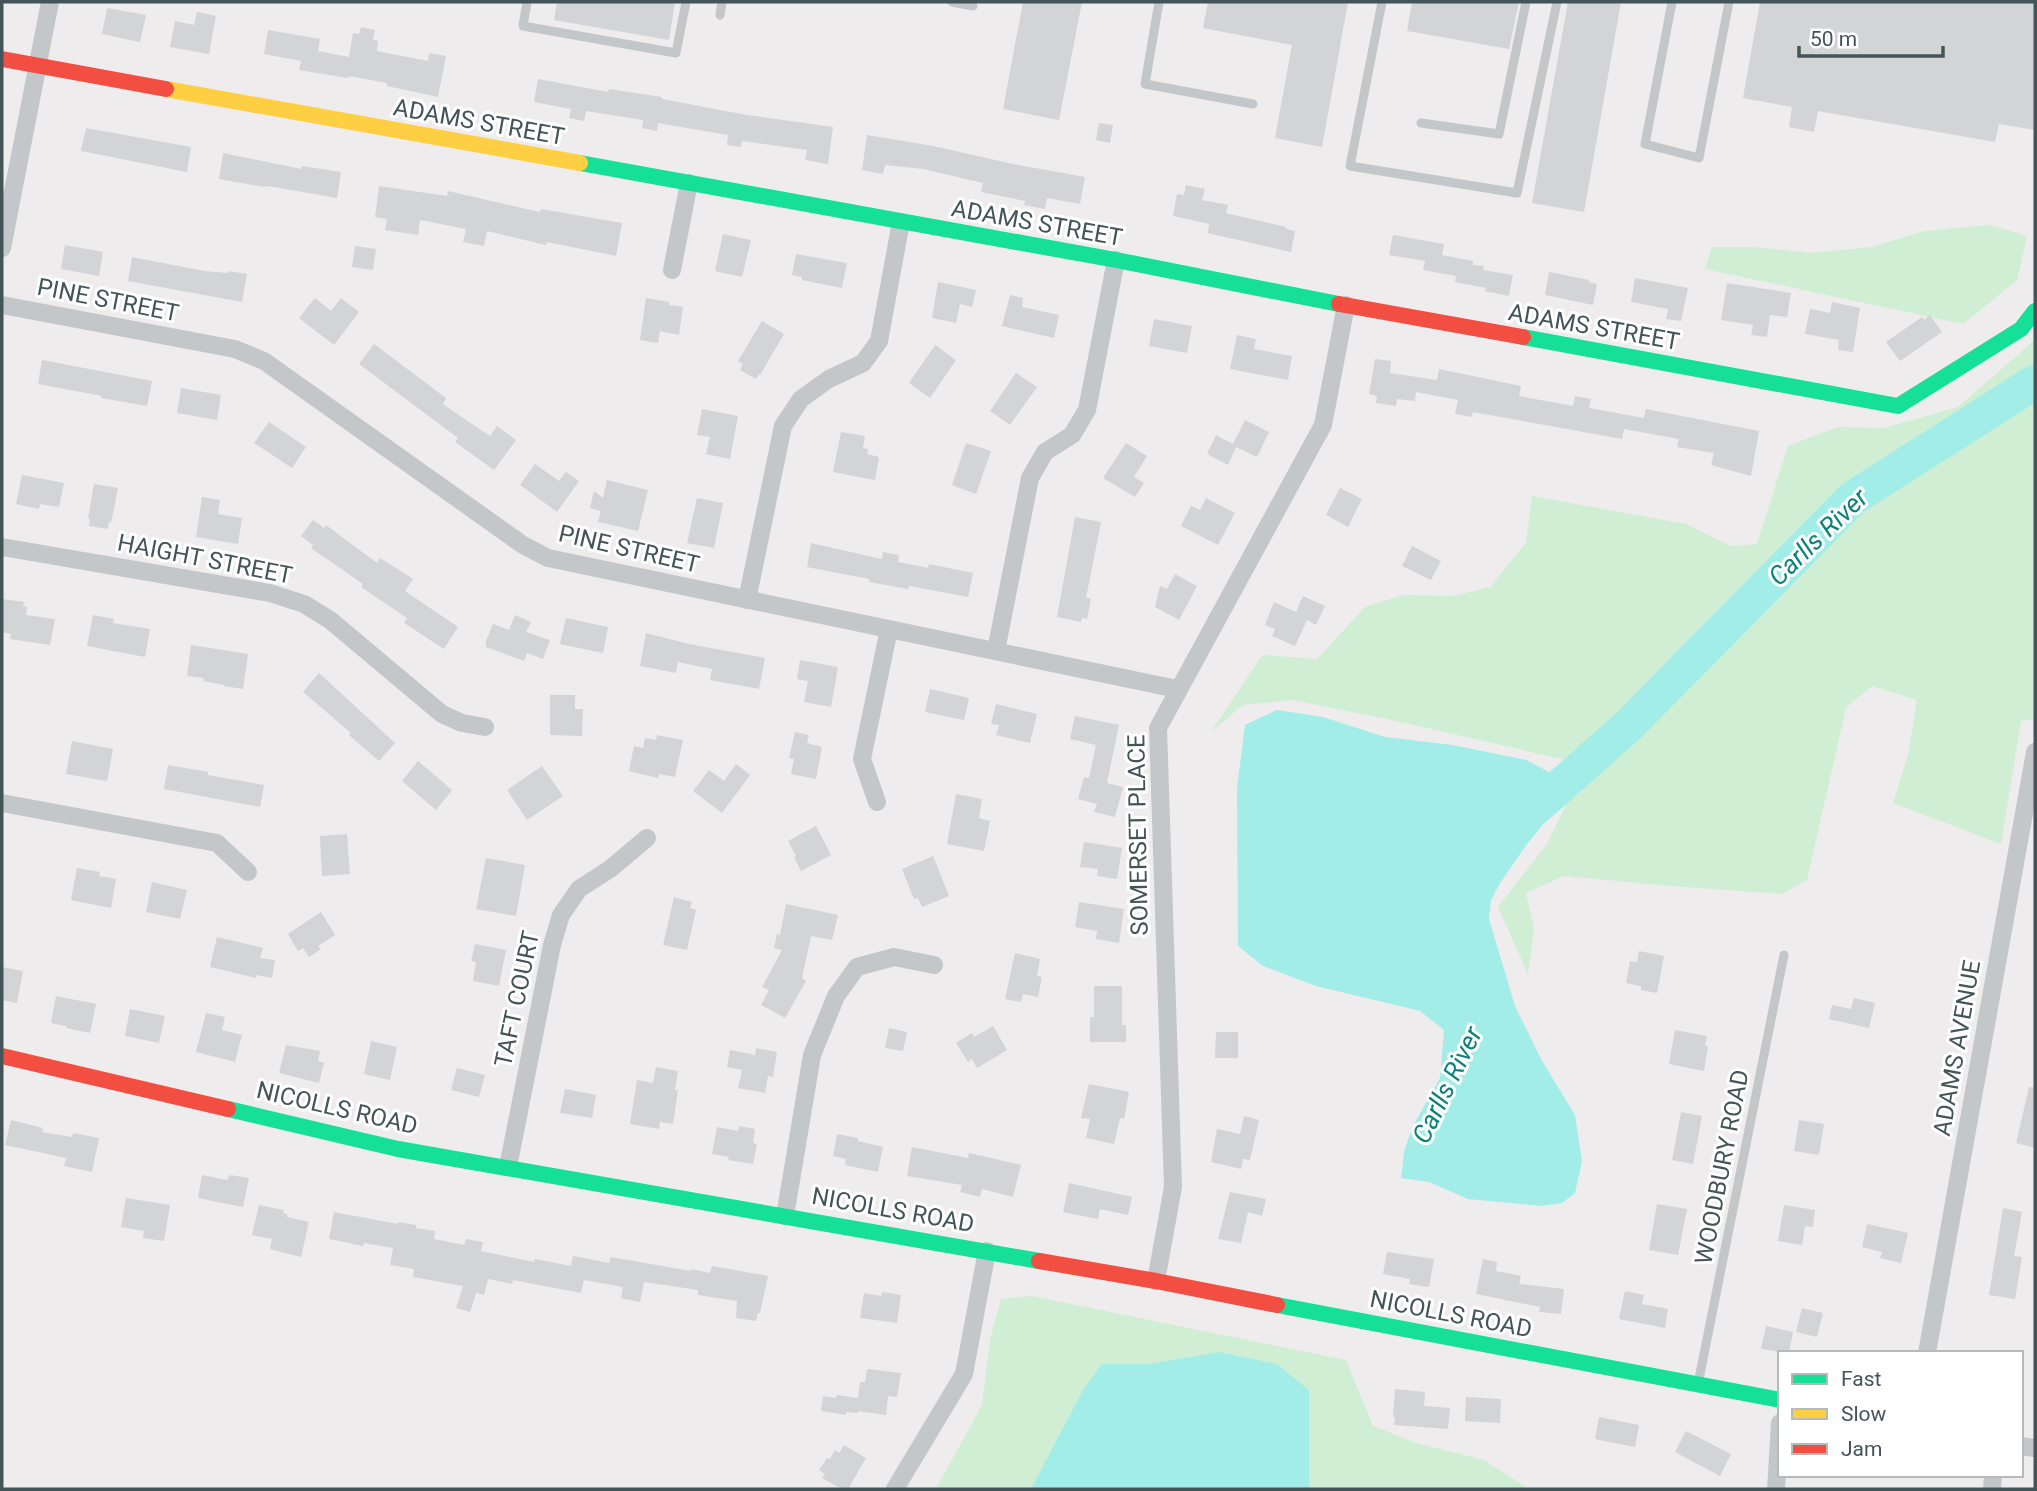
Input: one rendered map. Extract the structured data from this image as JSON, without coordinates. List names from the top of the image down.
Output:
{
  "streets": {
    "street": [
      "ADAMS STREET",
      "PINE STREET",
      "HAIGHT STREET",
      "SOMERSET PLACE",
      "TAFT COURT",
      "ADAMS AVENUE",
      "NICOLLS ROAD"
    ],
    "lane": ["WOODBURY ROAD"]
  },
  "crossings": [
    ["ADAMS STREET", "SOMERSET PLACE"],
    ["PINE STREET", "SOMERSET PLACE"],
    ["SOMERSET PLACE", "NICOLLS ROAD"],
    ["TAFT COURT", "NICOLLS ROAD"],
    ["NICOLLS ROAD", "WOODBURY ROAD"]
  ],
  "water": ["Carlls River"],
  "legend": ["Fast", "Slow", "Jam"],
  "scale_bar": "50 m"
}
